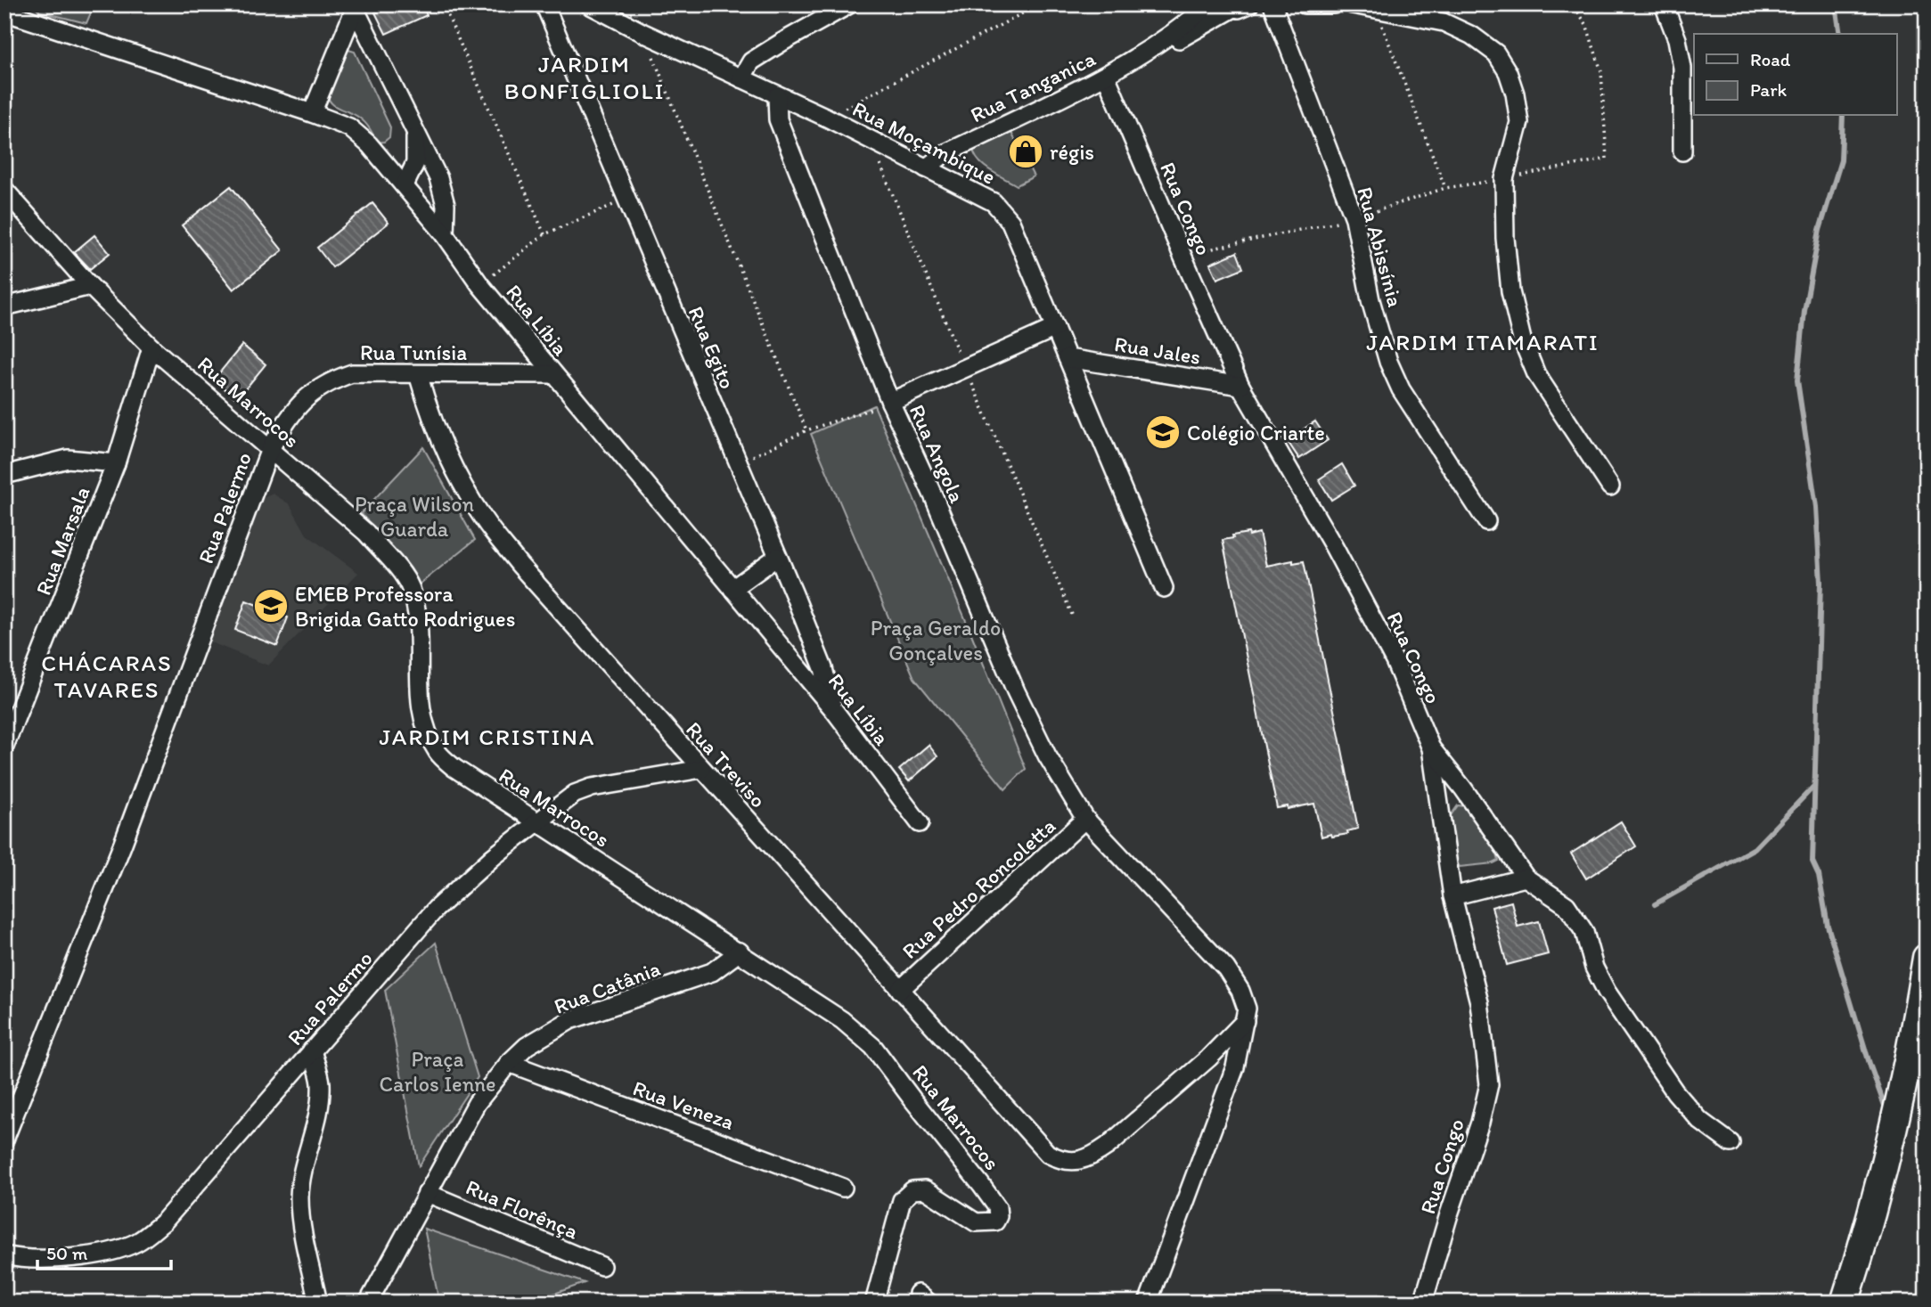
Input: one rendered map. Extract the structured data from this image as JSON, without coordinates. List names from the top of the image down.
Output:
{
  "streets": {
    "street": [
      "Rua Tanganica",
      "Rua Moçambique",
      "Rua Congo",
      "Rua Abissínia",
      "Rua Líbia",
      "Rua Egito",
      "Rua Jales",
      "Rua Tunísia",
      "Rua Marrocos",
      "Rua Angola",
      "Rua Palermo",
      "Rua Marsala",
      "Rua Treviso",
      "Rua Pedro Roncoletta",
      "Rua Catânia",
      "Rua Veneza",
      "Rua Florênça"
    ]
  },
  "crossings": [
    ["Rua Tanganica", "Rua Moçambique"],
    ["Rua Tanganica", "Rua Congo"],
    ["Rua Moçambique", "Rua Jales"],
    ["Rua Moçambique", "Rua Angola"],
    ["Rua Congo", "Rua Jales"],
    ["Rua Líbia", "Rua Egito"],
    ["Rua Líbia", "Rua Tunísia"],
    ["Rua Tunísia", "Rua Marrocos"],
    ["Rua Tunísia", "Rua Palermo"],
    ["Rua Tunísia", "Rua Treviso"],
    ["Rua Marrocos", "Rua Palermo"],
    ["Rua Marrocos", "Rua Marsala"],
    ["Rua Marrocos", "Rua Catânia"],
    ["Rua Angola", "Rua Treviso"],
    ["Rua Angola", "Rua Pedro Roncoletta"],
    ["Rua Palermo", "Rua Treviso"],
    ["Rua Treviso", "Rua Pedro Roncoletta"],
    ["Rua Catânia", "Rua Veneza"],
    ["Rua Catânia", "Rua Florênça"]
  ],
  "districts": [
    "JARDIM BONFIGLIOLI",
    "JARDIM ITAMARATI",
    "CHÁCARAS TAVARES",
    "JARDIM CRISTINA"
  ],
  "parks": ["Praça Wilson Guarda", "Praça Geraldo Gonçalves", "Praça Carlos Ienne"],
  "places": {
    "shop": ["régis"],
    "school or university": ["Colégio Criarte", "EMEB Professora Brigida Gatto Rodrigues"]
  },
  "legend": ["Road", "Park"],
  "scale_bar": "50 m"
}
